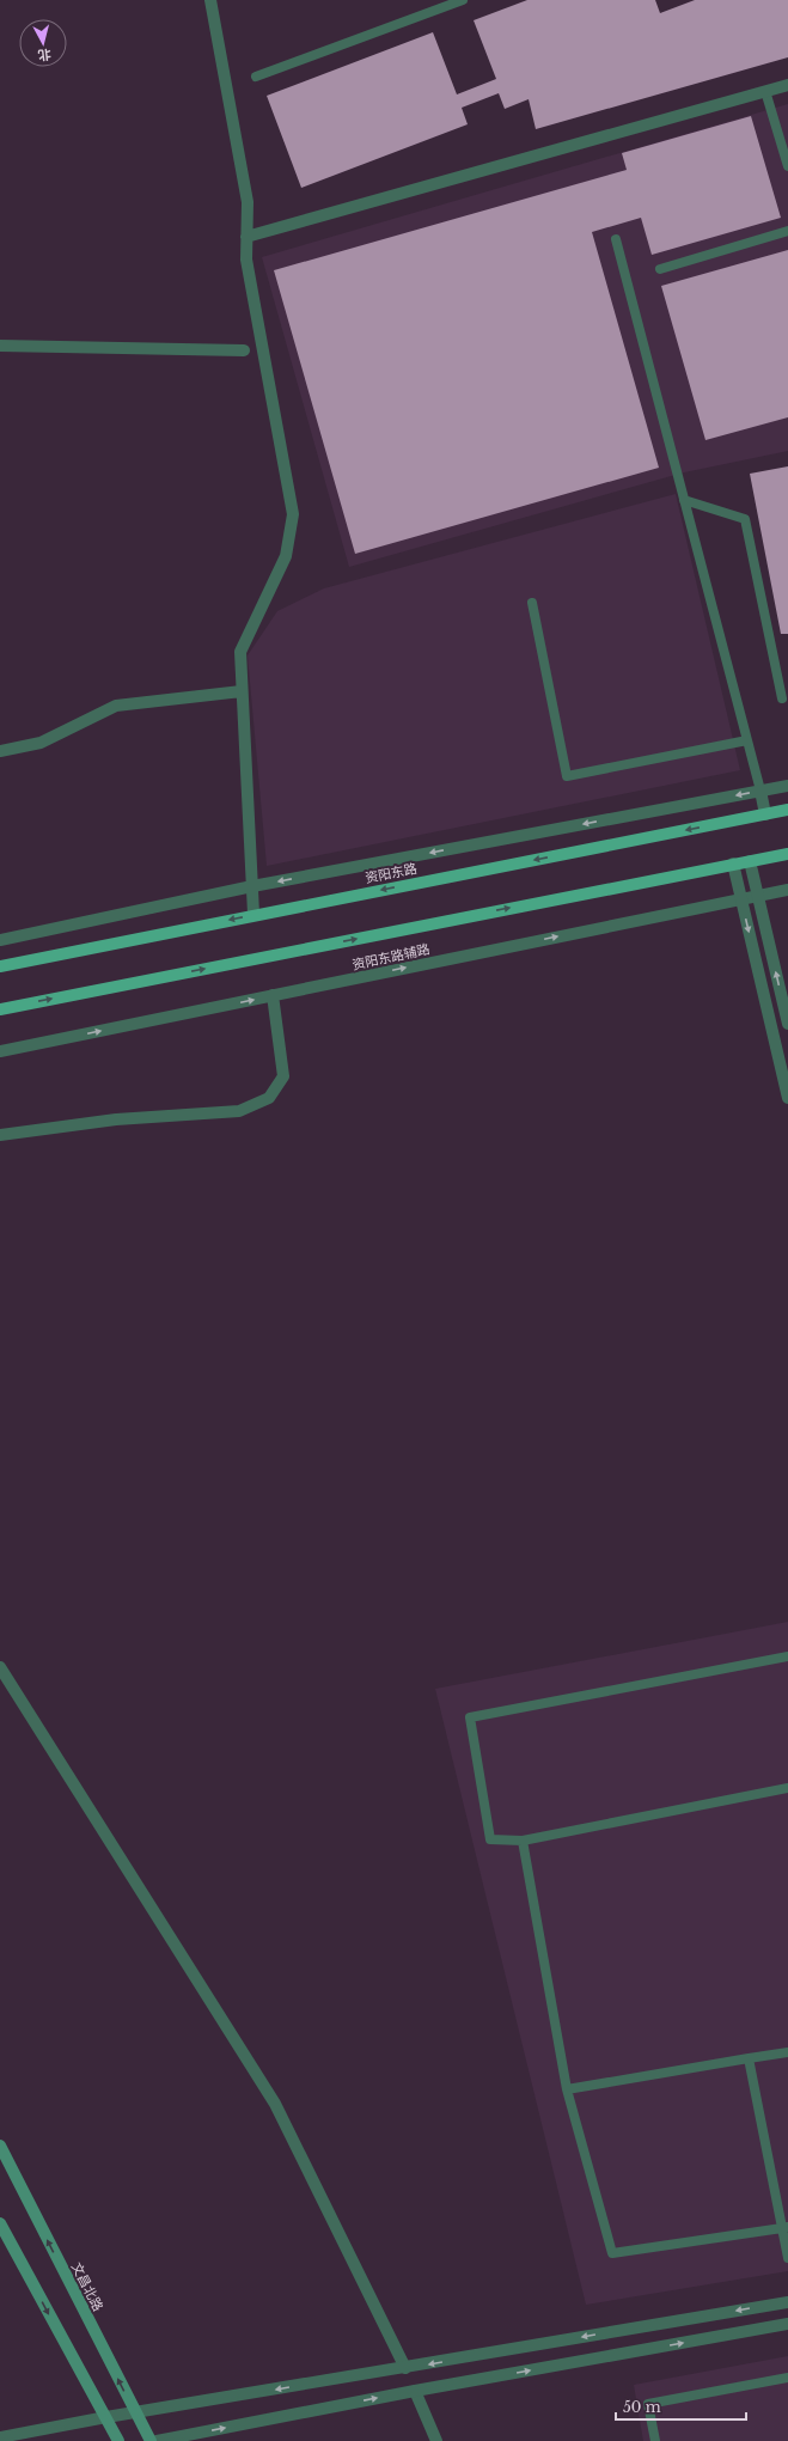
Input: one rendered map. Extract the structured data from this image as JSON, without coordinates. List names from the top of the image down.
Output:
{
  "streets": {
    "main road": ["资阳东路", "文昌北路"],
    "street": ["资阳东路辅路"]
  },
  "scale_bar": "50 m",
  "north": "bottom"
}
